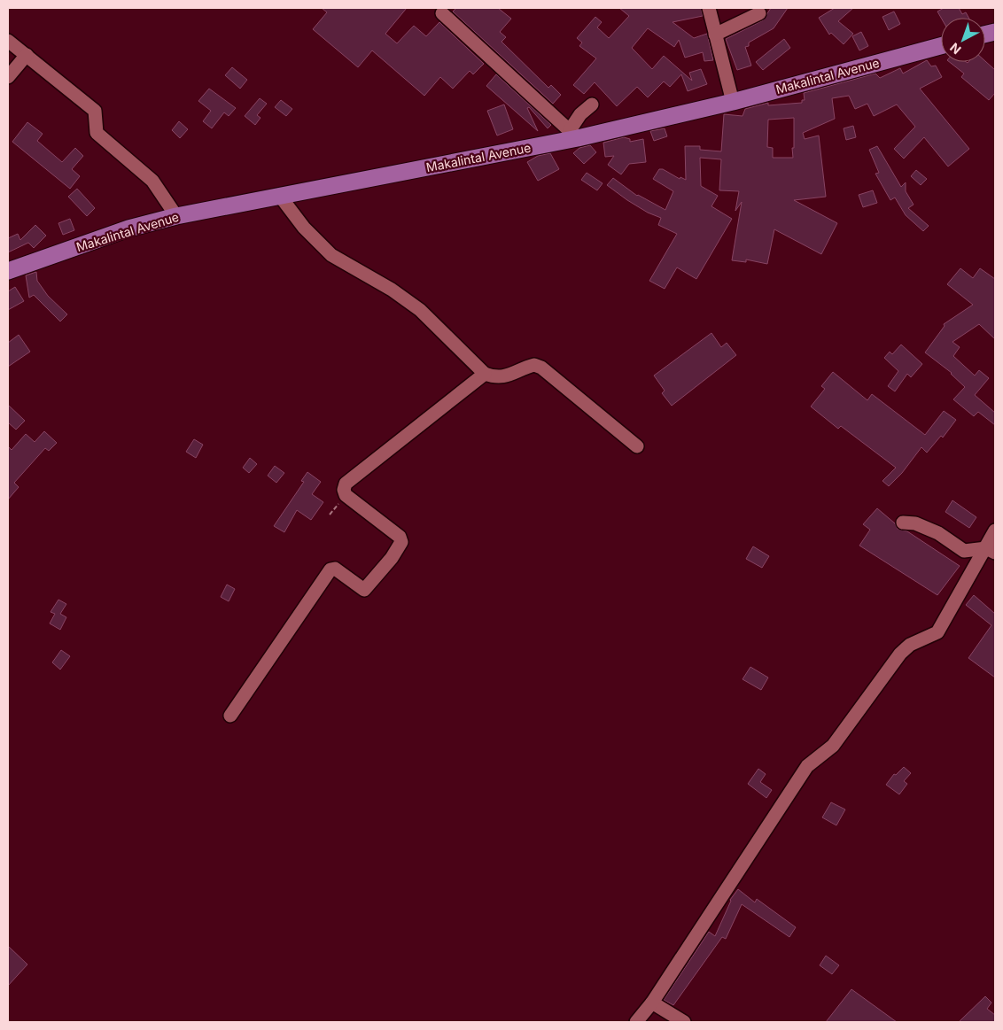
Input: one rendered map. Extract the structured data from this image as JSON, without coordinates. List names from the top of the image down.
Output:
{
  "streets": {
    "main road": ["Makalintal Avenue"]
  },
  "north": "bottom left"
}
